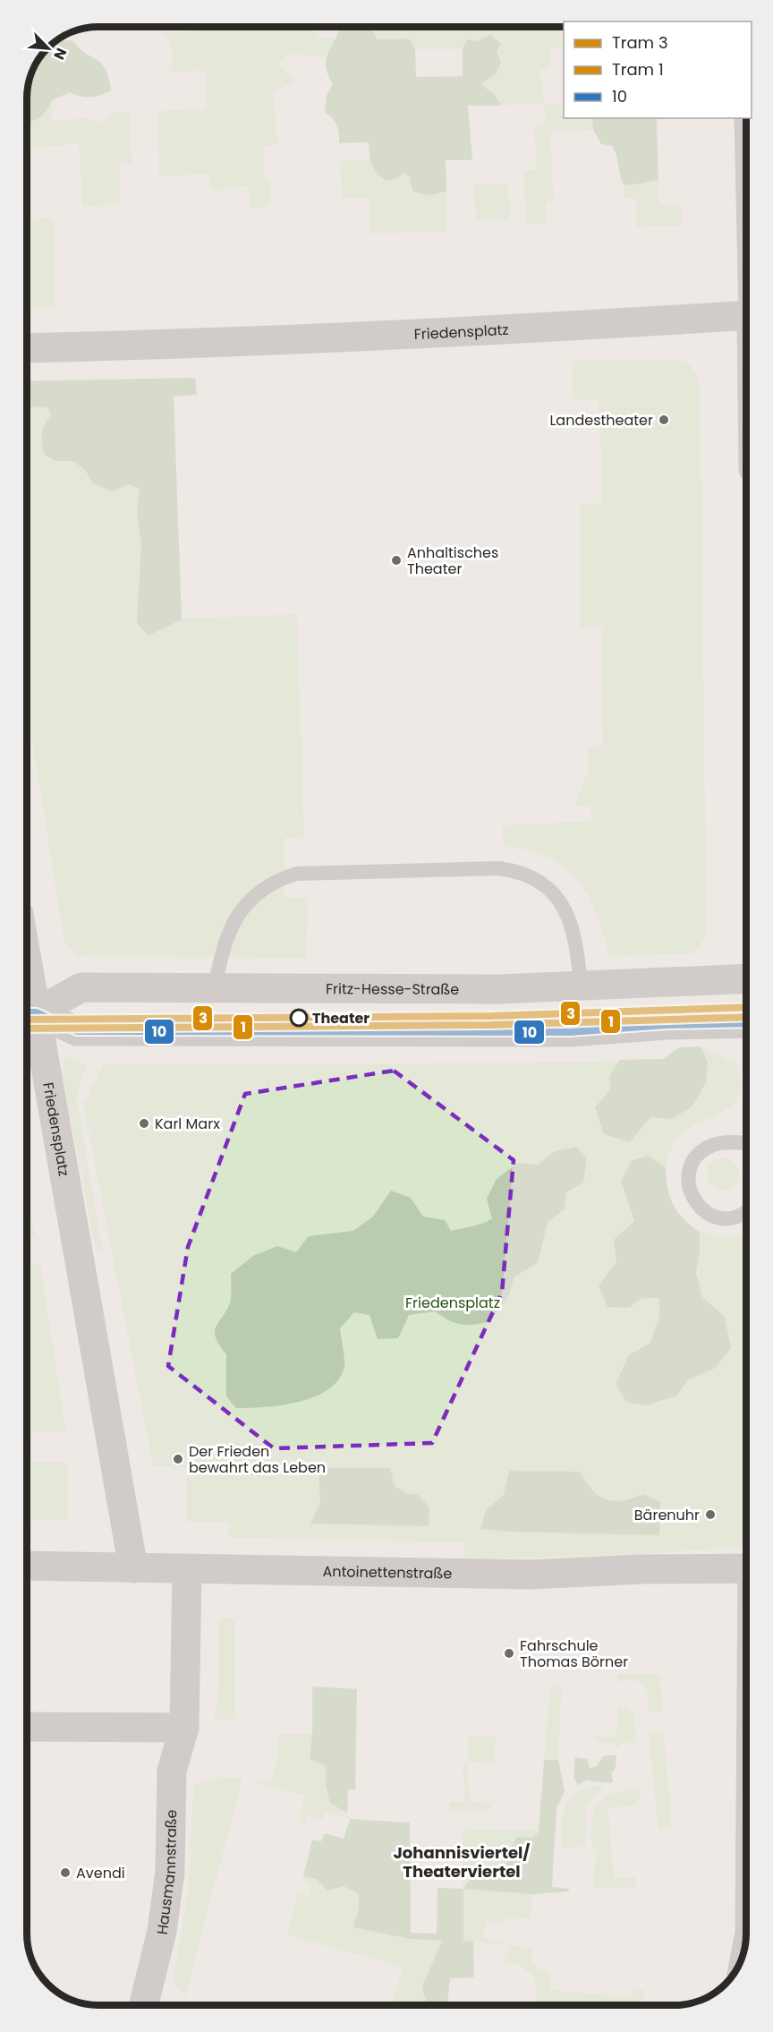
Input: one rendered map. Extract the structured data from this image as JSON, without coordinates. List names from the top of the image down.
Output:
{
  "streets": {
    "main road": ["Antoinettenstraße"],
    "street": ["Friedensplatz", "Fritz-Hesse-Straße", "Hausmannstraße"]
  },
  "crossings": [
    ["Friedensplatz", "Fritz-Hesse-Straße"],
    ["Friedensplatz", "Antoinettenstraße"],
    ["Antoinettenstraße", "Hausmannstraße"]
  ],
  "districts": ["Johannisviertel/ Theaterviertel"],
  "parks": ["Friedensplatz"],
  "places": [
    "Landestheater",
    "Anhaltisches Theater",
    "Theater",
    "Karl Marx",
    "Der Frieden bewahrt das Leben",
    "Bärenuhr",
    "Fahrschule Thomas Börner",
    "Avendi"
  ],
  "lines": ["tram line 3", "transit line 10", "tram line 1"],
  "legend": ["Tram 3", "Tram 1", "10"],
  "north": "bottom right"
}
